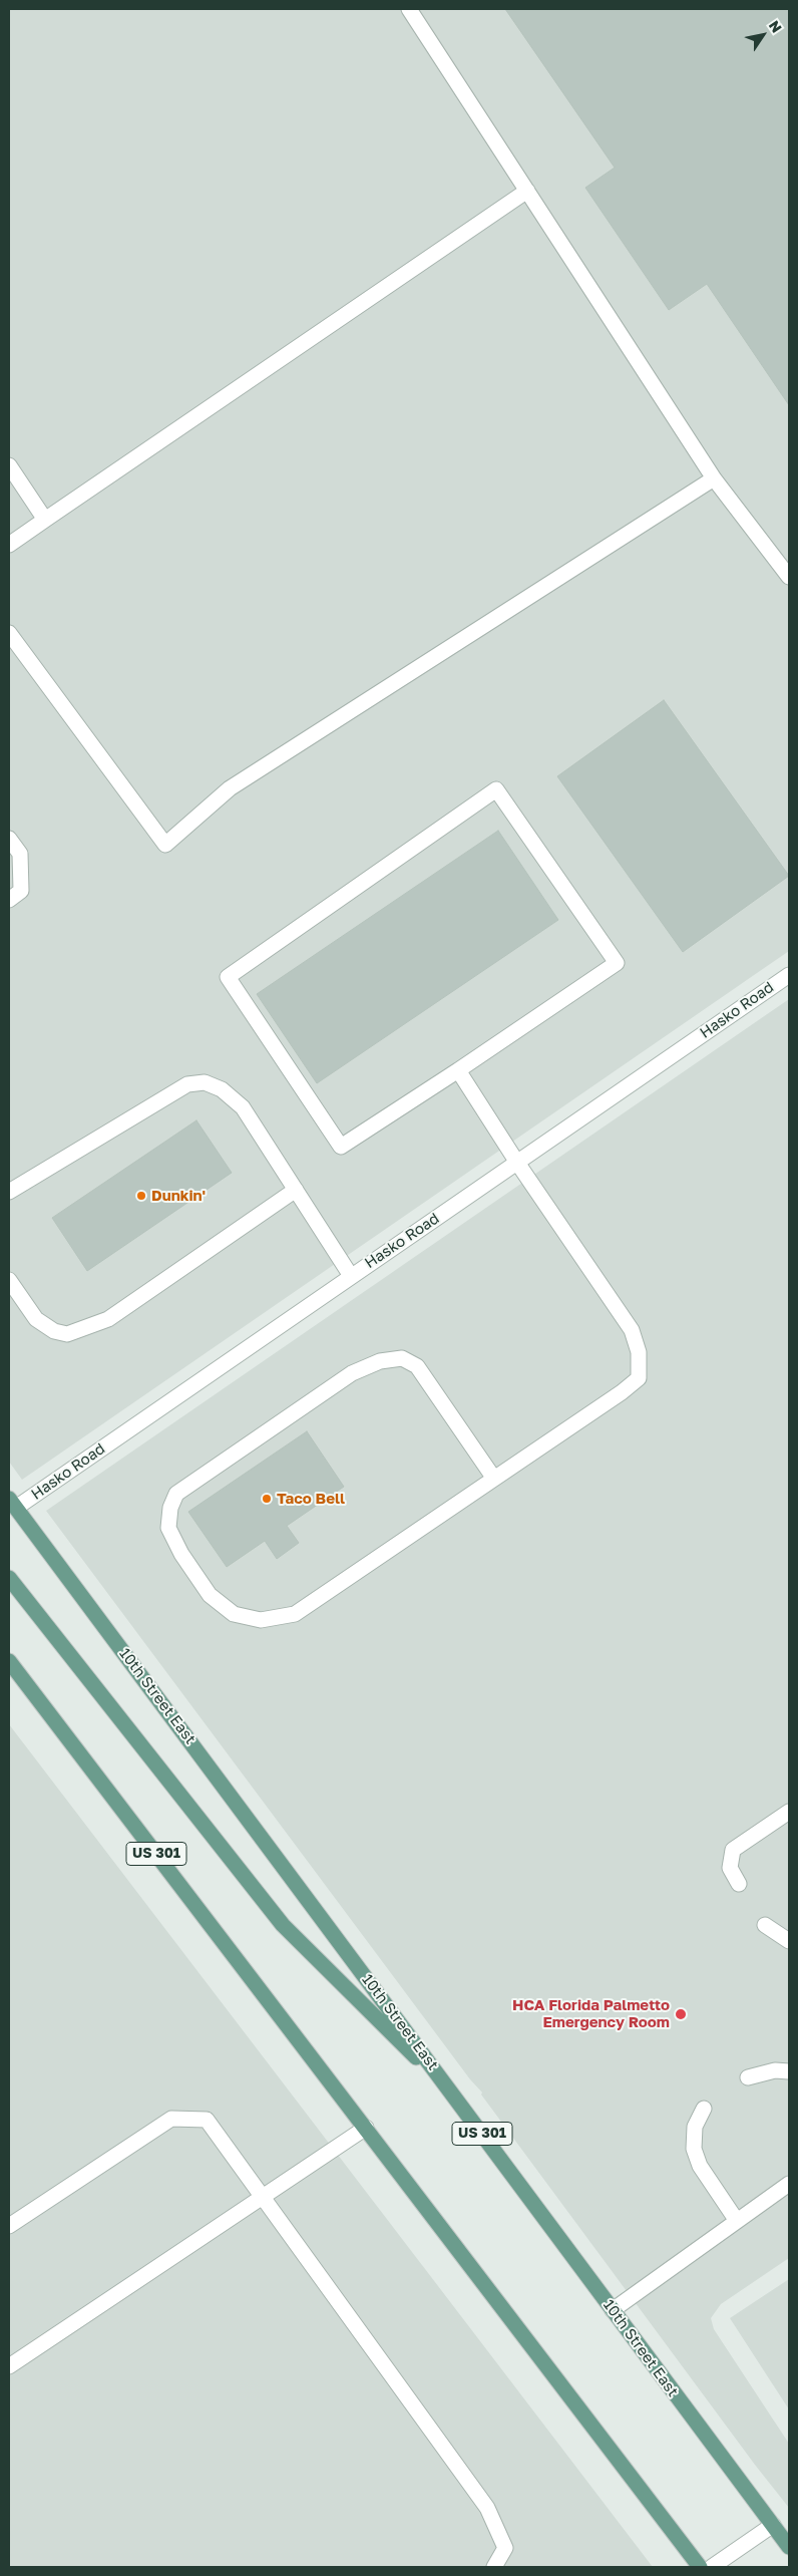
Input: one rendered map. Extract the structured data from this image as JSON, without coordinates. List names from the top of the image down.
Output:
{
  "streets": {
    "main road": ["10th Street East", "US 301"],
    "street": ["Hasko Road"]
  },
  "crossings": [
    ["Hasko Road", "10th Street East"]
  ],
  "places": ["Dunkin'", "Taco Bell", "HCA Florida Palmetto Emergency Room"],
  "north": "top right"
}
